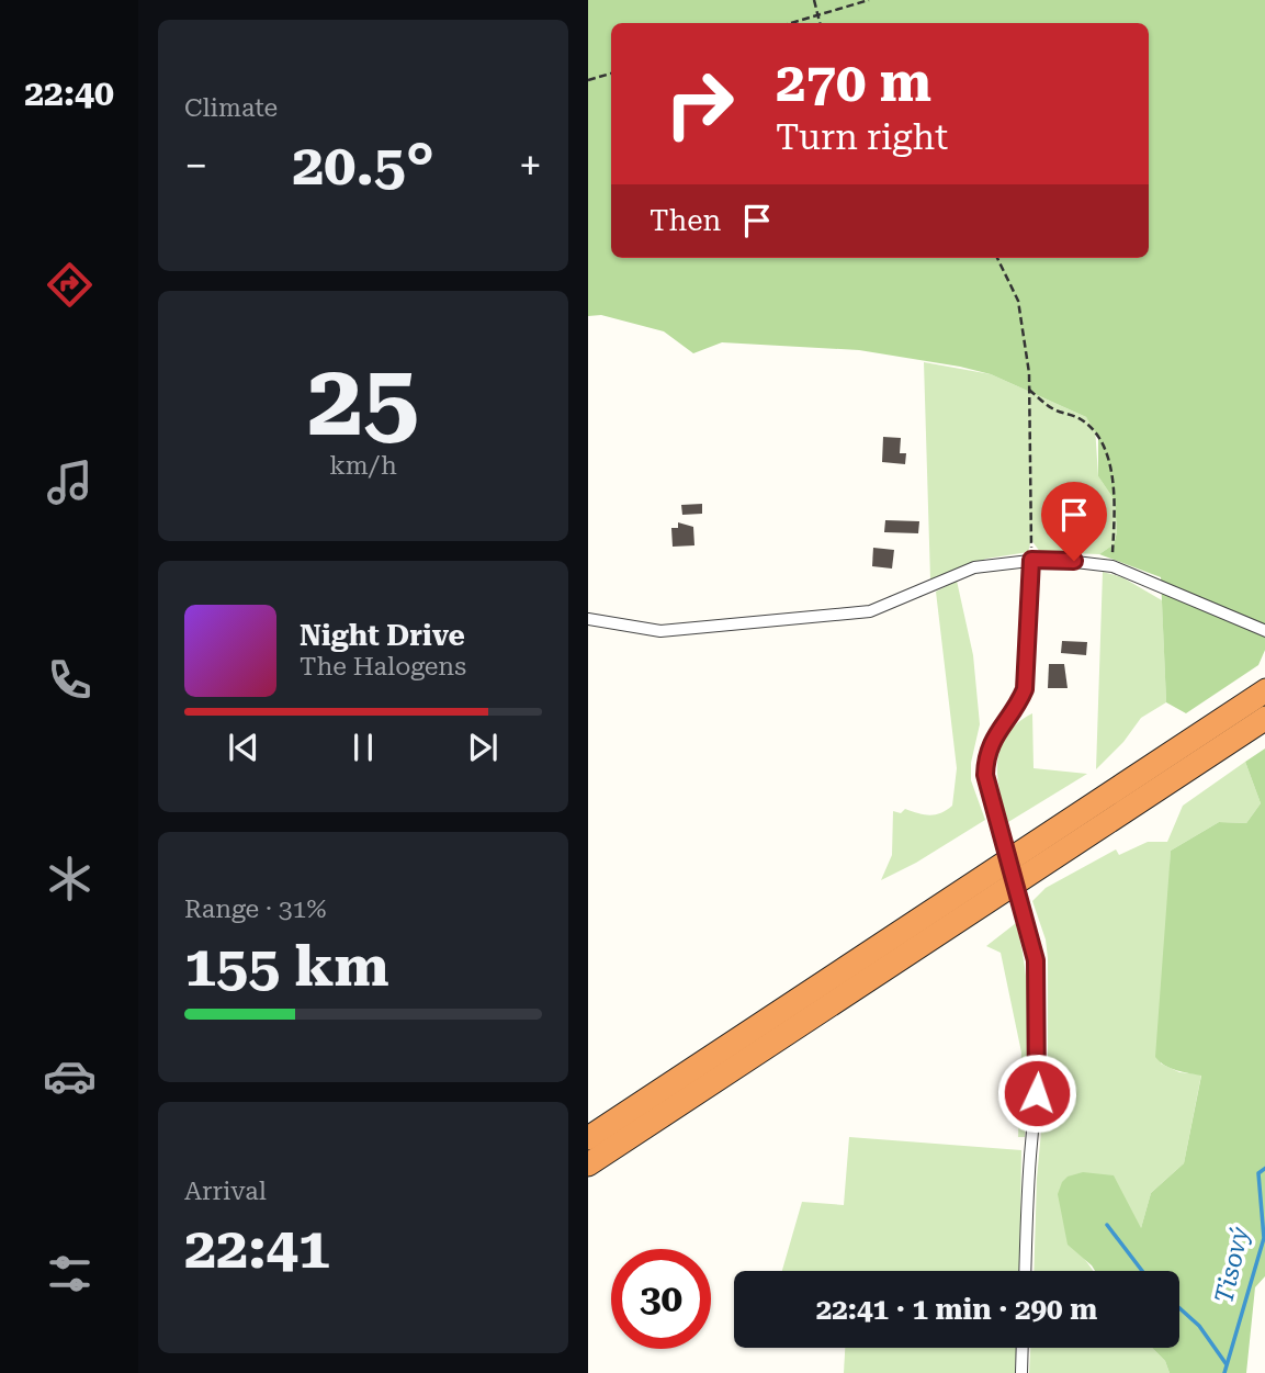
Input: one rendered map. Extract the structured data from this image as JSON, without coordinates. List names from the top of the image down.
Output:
{
  "water": ["Tisový"],
  "page": {
    "tabs": "22:40",
    "tile": [
      "Climate",
      ["25", "km/h"],
      ["Range · 31%", "155 km"],
      ["Arrival", "22:41"]
    ],
    "turn": ["270 m", "Turn right"],
    "heat": ["−", "20.5°", "+"],
    "then": "Then",
    "song": ["Night Drive", "The Halogens"],
    "limit": "30",
    "trip": "22:41 · 1 min · 290 m"
  }
}
